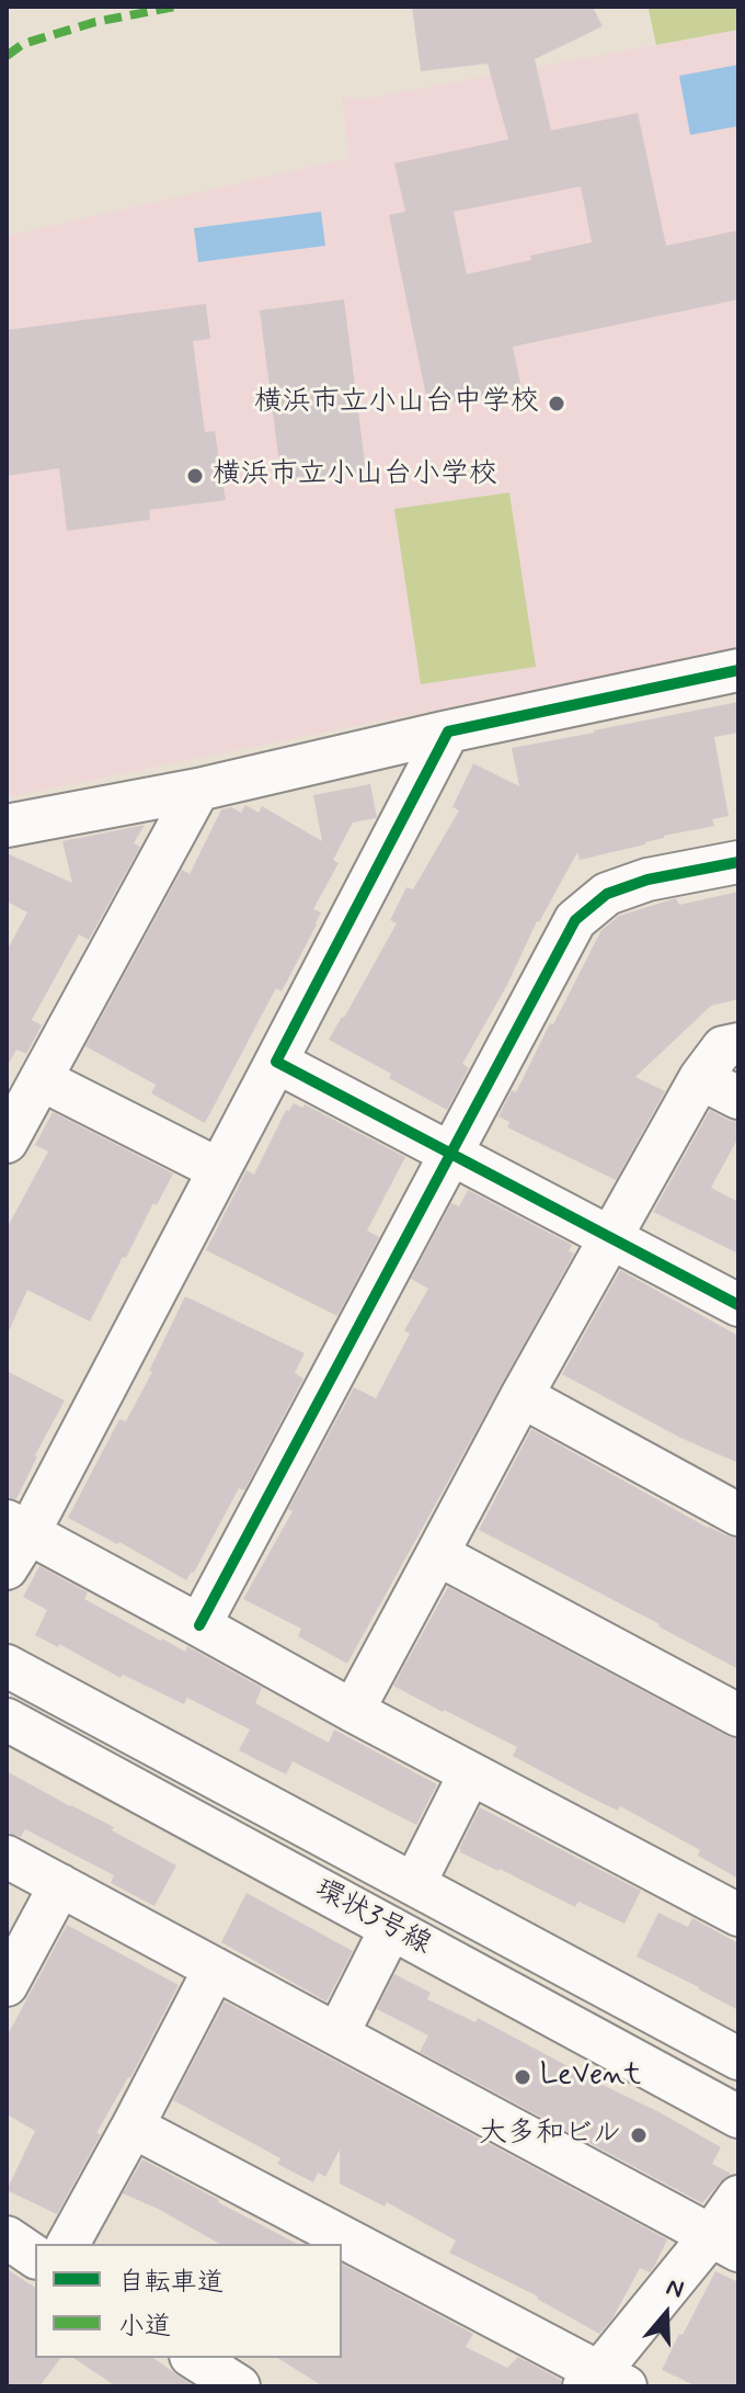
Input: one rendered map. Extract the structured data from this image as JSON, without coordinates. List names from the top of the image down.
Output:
{
  "streets": {
    "street": ["環状3号線"]
  },
  "places": [
    "横浜市立小山台中学校",
    "横浜市立小山台小学校",
    "LeVent",
    "大多和ビル"
  ],
  "legend": ["自転車道", "小道"],
  "north": "top"
}
